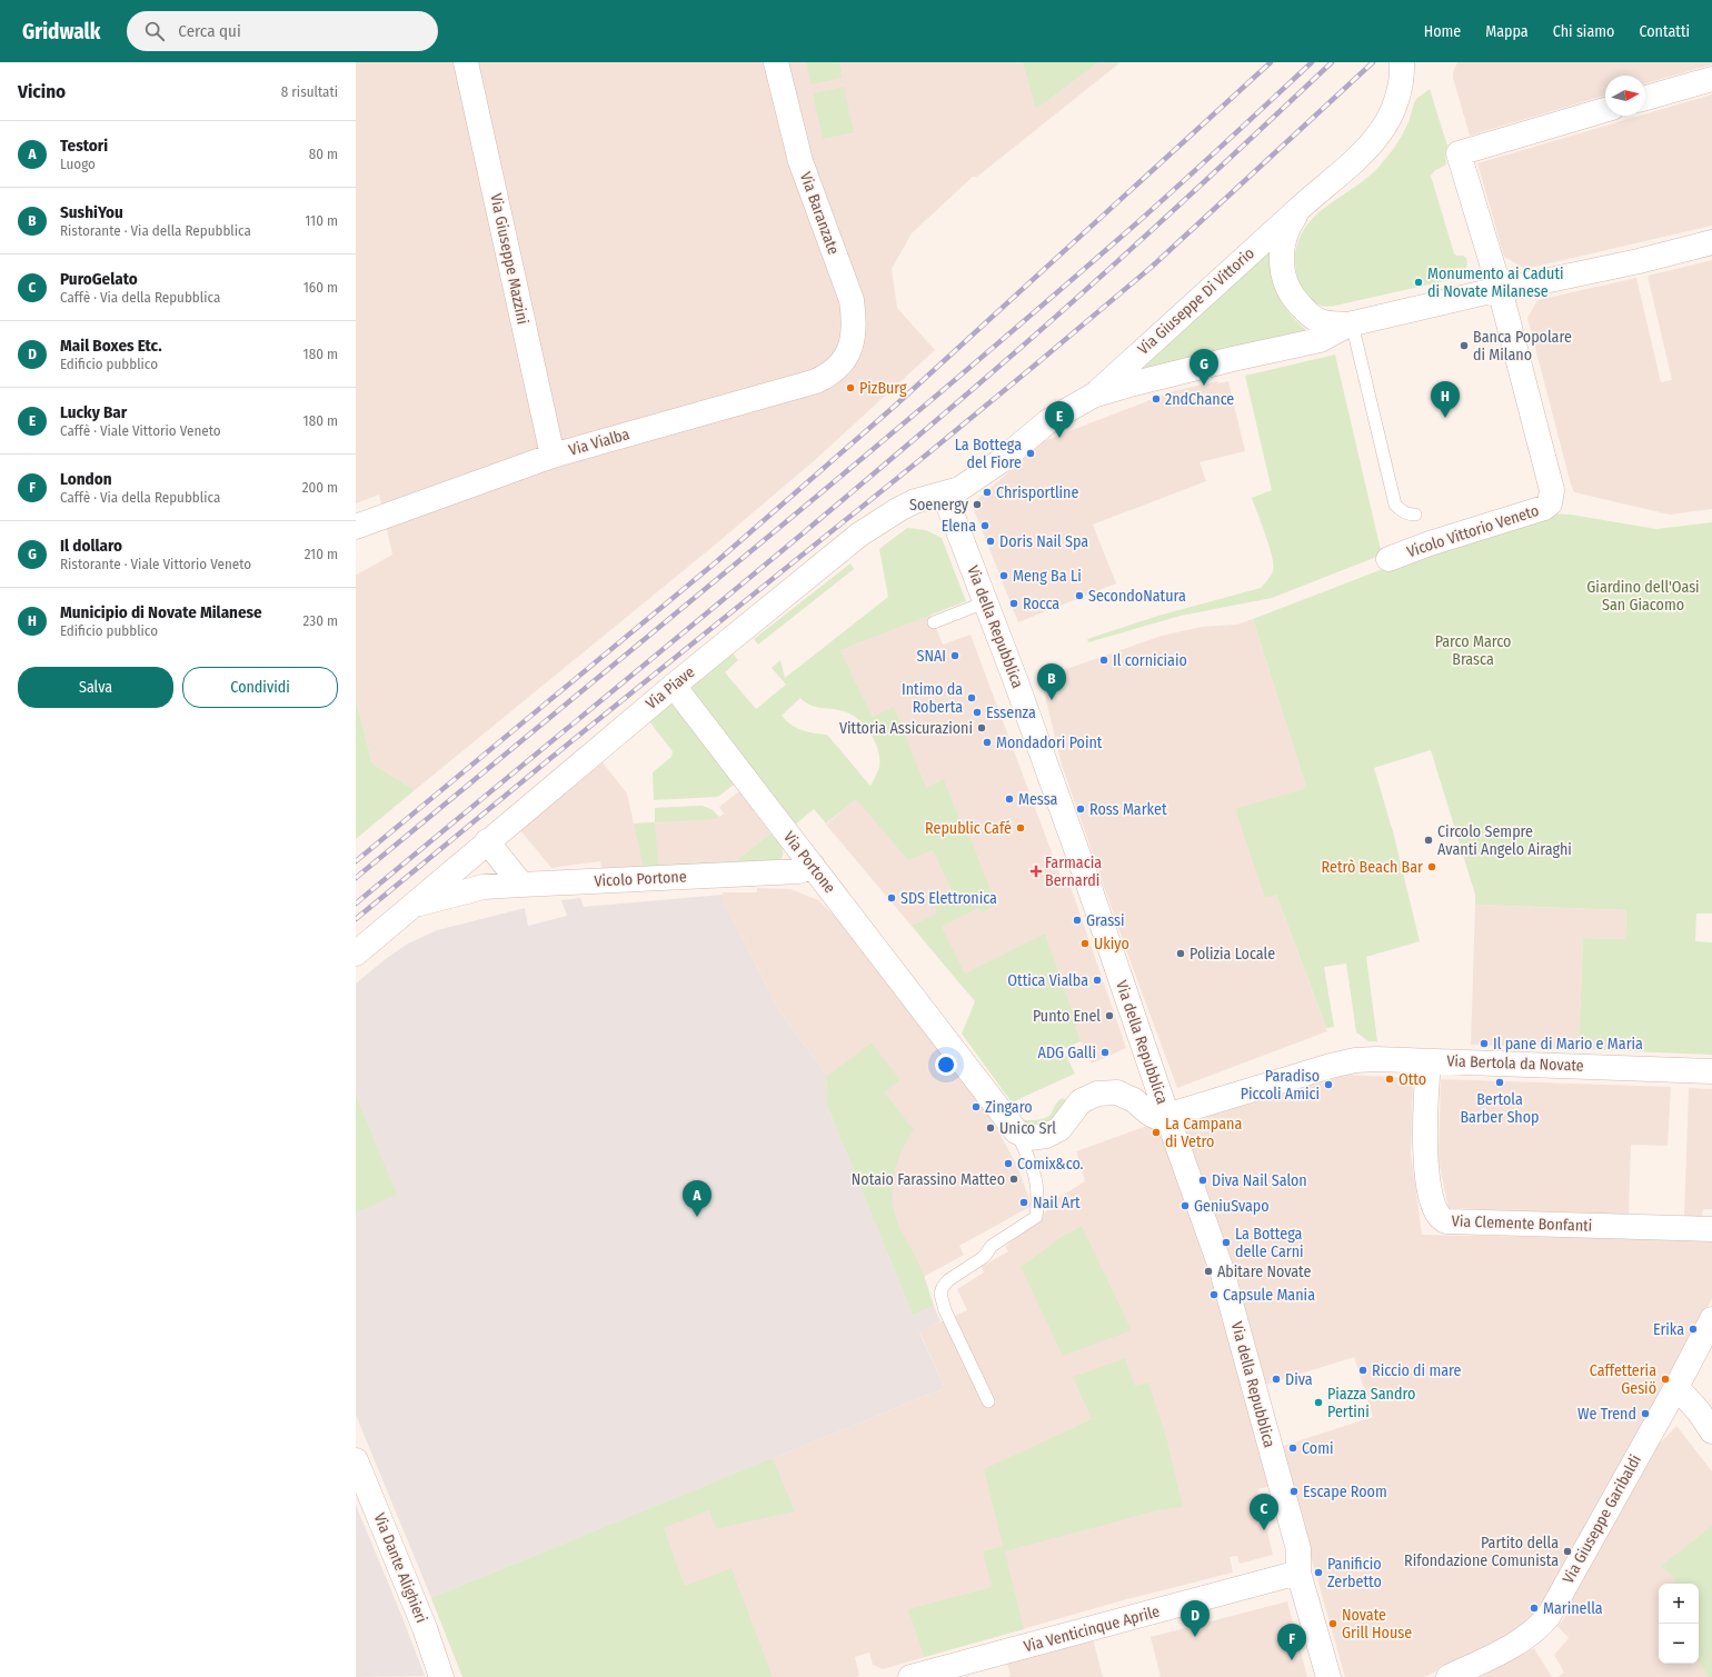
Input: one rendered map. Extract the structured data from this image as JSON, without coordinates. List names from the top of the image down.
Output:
{
  "streets": {
    "street": [
      "Via Baranzate",
      "Via Giuseppe Mazzini",
      "Via Giuseppe Di Vittorio",
      "Via Vialba",
      "Vicolo Vittorio Veneto",
      "Via della Repubblica",
      "Via Piave",
      "Via Portone",
      "Vicolo Portone",
      "Via Bertola da Novate",
      "Via Clemente Bonfanti",
      "Via Giuseppe Garibaldi",
      "Via Dante Alighieri",
      "Via Venticinque Aprile"
    ]
  },
  "crossings": [
    ["Via Baranzate", "Via Vialba"],
    ["Via Giuseppe Mazzini", "Via Vialba"],
    ["Via Giuseppe Di Vittorio", "Via Piave"],
    ["Via della Repubblica", "Via Piave"],
    ["Via della Repubblica", "Via Bertola da Novate"],
    ["Via della Repubblica", "Via Venticinque Aprile"],
    ["Via Piave", "Via Portone"],
    ["Via Piave", "Vicolo Portone"],
    ["Via Portone", "Vicolo Portone"],
    ["Via Bertola da Novate", "Via Clemente Bonfanti"]
  ],
  "parks": ["Giardino dell'Oasi San Giacomo", "Parco Marco Brasca"],
  "places": {
    "other": [
      "Monumento ai Caduti di Novate Milanese",
      "Banca Popolare di Milano",
      "PizBurg",
      "2ndChance",
      "La Bottega del Fiore",
      "Chrisportline",
      "Soenergy",
      "Elena",
      "Doris Nail Spa",
      "Meng Ba Li",
      "SecondoNatura",
      "Rocca",
      "SNAI",
      "Il corniciaio",
      "Intimo da Roberta",
      "Essenza",
      "Vittoria Assicurazioni",
      "Mondadori Point",
      "Messa",
      "Ross Market",
      "Republic Café",
      "Circolo Sempre Avanti Angelo Airaghi",
      "Retrò Beach Bar",
      "SDS Elettronica",
      "Grassi",
      "Ukiyo",
      "Polizia Locale",
      "Ottica Vialba",
      "Punto Enel",
      "Il pane di Mario e Maria",
      "ADG Galli",
      "Otto",
      "Bertola Barber Shop",
      "Paradiso Piccoli Amici",
      "Zingaro",
      "Unico Srl",
      "La Campana di Vetro",
      "Comix&co.",
      "Notaio Farassino Matteo",
      "Diva Nail Salon",
      "Nail Art",
      "GeniuSvapo",
      "La Bottega delle Carni",
      "Abitare Novate",
      "Capsule Mania",
      "Erika",
      "Riccio di mare",
      "Diva",
      "Caffetteria Gesiö",
      "Piazza Sandro Pertini",
      "We Trend",
      "Comi",
      "Escape Room",
      "Partito della Rifondazione Comunista",
      "Panificio Zerbetto",
      "Marinella",
      "Novate Grill House"
    ],
    "health": ["Farmacia Bernardi"]
  },
  "north": "right",
  "page": {
    "header": "Gridwalk",
    "search": "Cerca qui",
    "nav": [
      "Home",
      "Mappa",
      "Chi siamo",
      "Contatti"
    ],
    "heading": ["Vicino", "8 risultati"],
    "list": [
      {
        "mark": "A",
        "name": "Testori",
        "note": "Luogo",
        "value": "80 m"
      },
      {
        "mark": "B",
        "name": "SushiYou",
        "note": "Ristorante · Via della Repubblica",
        "value": "110 m"
      },
      {
        "mark": "C",
        "name": "PuroGelato",
        "note": "Caffè · Via della Repubblica",
        "value": "160 m"
      },
      {
        "mark": "D",
        "name": "Mail Boxes Etc.",
        "note": "Edificio pubblico",
        "value": "180 m"
      },
      {
        "mark": "E",
        "name": "Lucky Bar",
        "note": "Caffè · Viale Vittorio Veneto",
        "value": "180 m"
      },
      {
        "mark": "F",
        "name": "London",
        "note": "Caffè · Via della Repubblica",
        "value": "200 m"
      },
      {
        "mark": "G",
        "name": "Il dollaro",
        "note": "Ristorante · Viale Vittorio Veneto",
        "value": "210 m"
      },
      {
        "mark": "H",
        "name": "Municipio di Novate Milanese",
        "note": "Edificio pubblico",
        "value": "230 m"
      }
    ],
    "pins": [
      "G",
      "H",
      "E",
      "B",
      "A",
      "C",
      "D",
      "F"
    ],
    "buttons": ["Salva", "Condividi"],
    "map_buttons": ["+", "−"]
  }
}
